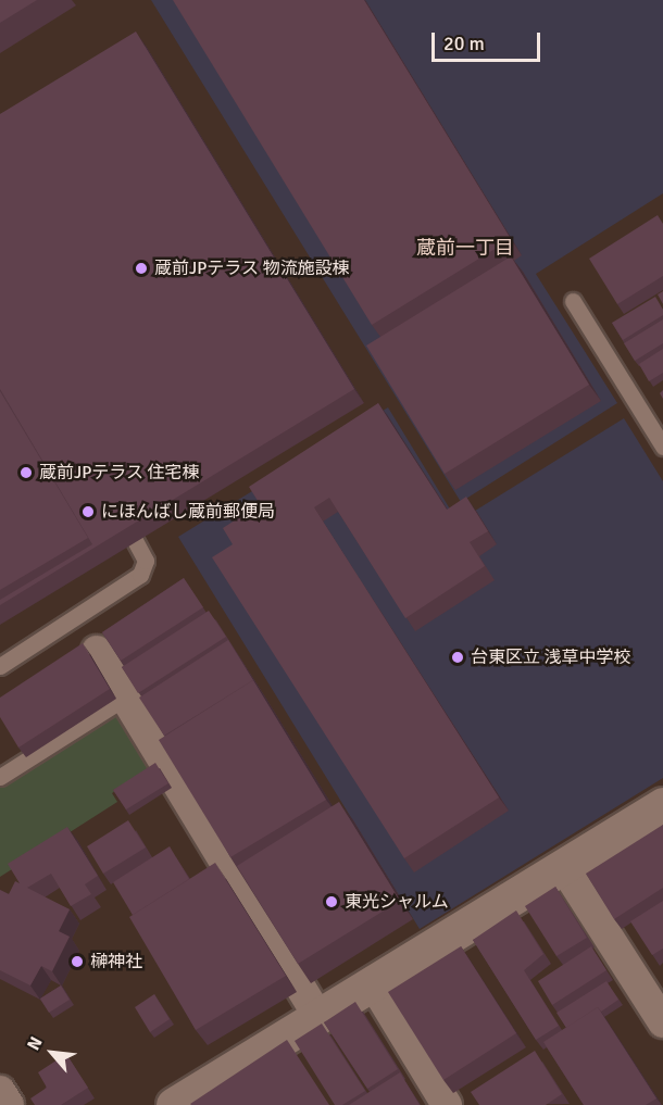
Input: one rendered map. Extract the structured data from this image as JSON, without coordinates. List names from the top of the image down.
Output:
{
  "districts": ["蔵前一丁目"],
  "places": [
    "蔵前JPテラス 物流施設棟",
    "蔵前JPテラス 住宅棟",
    "にほんばし蔵前郵便局",
    "台東区立 浅草中学校",
    "東光シャルム",
    "榊神社"
  ],
  "scale_bar": "20 m",
  "north": "top left"
}
